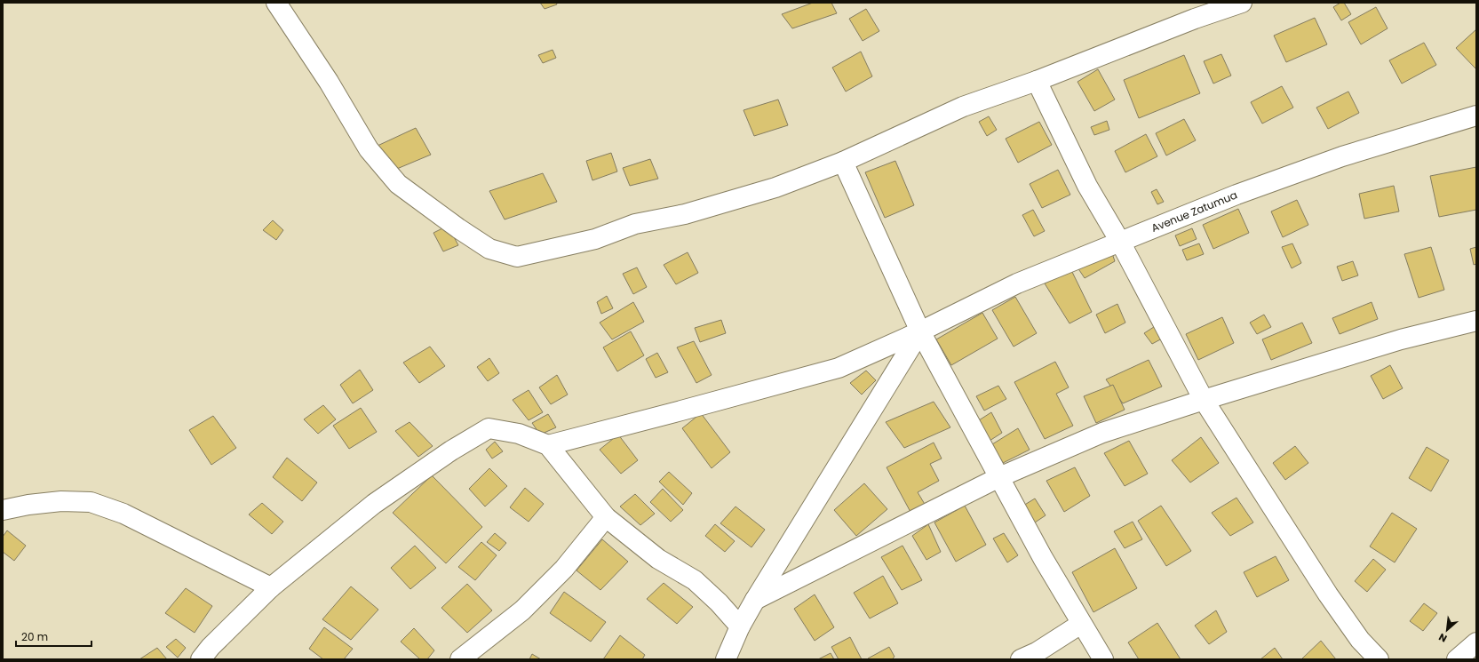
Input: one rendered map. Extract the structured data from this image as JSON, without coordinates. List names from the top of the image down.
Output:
{
  "streets": {
    "street": ["Avenue Zatumua"]
  },
  "scale_bar": "20 m",
  "north": "bottom left"
}
